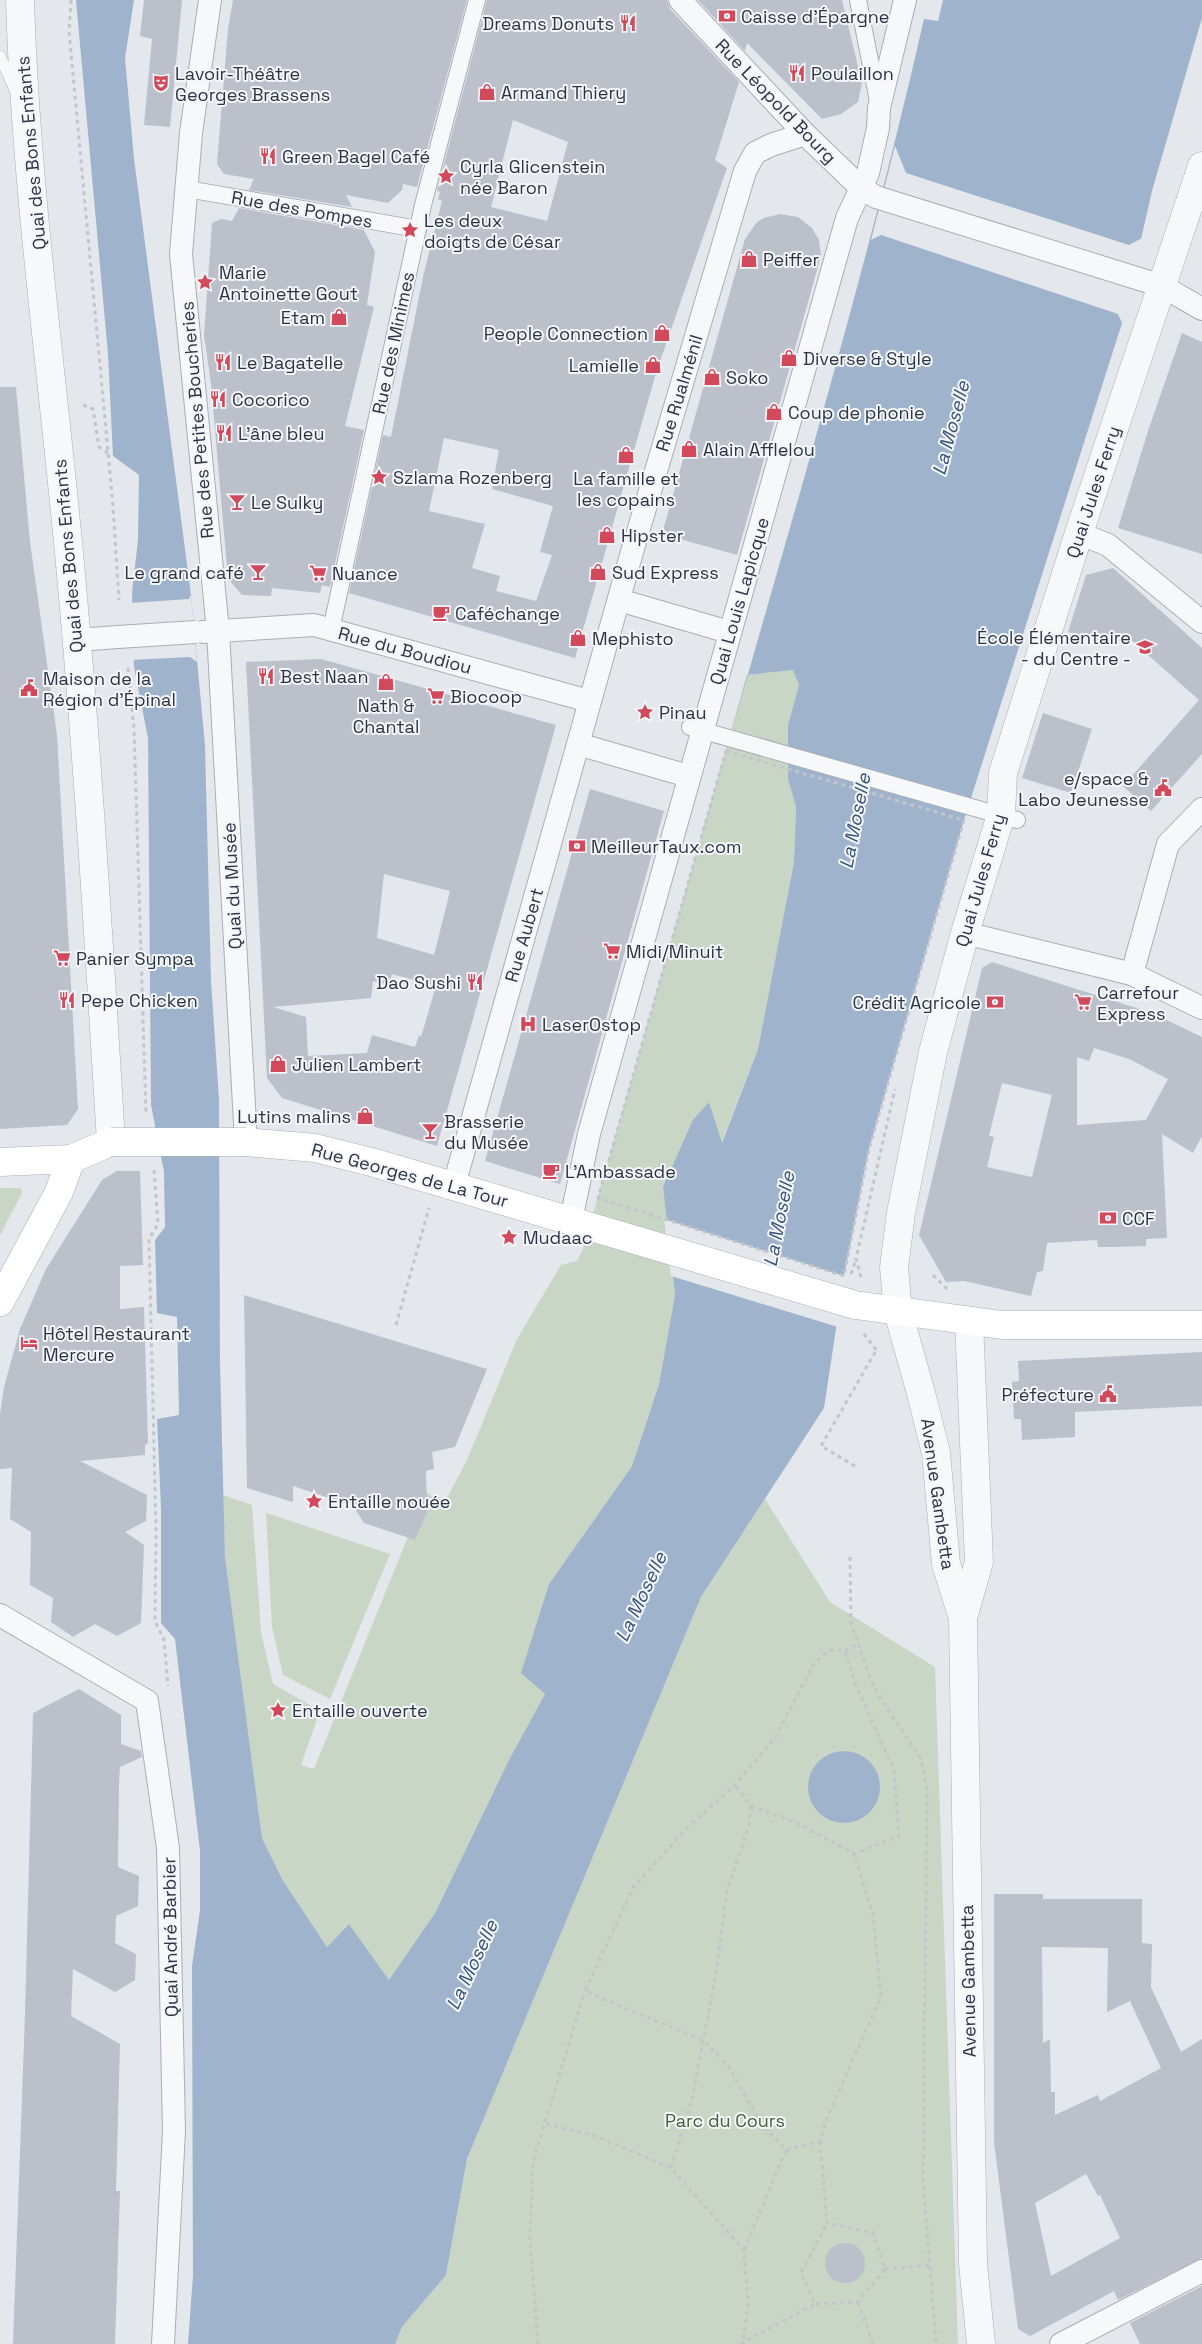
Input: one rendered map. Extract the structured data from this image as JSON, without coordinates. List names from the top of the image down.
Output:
{
  "streets": {
    "main road": ["Rue Georges de La Tour"],
    "street": [
      "Rue Léopold Bourg",
      "Quai des Bons Enfants",
      "Rue des Pompes",
      "Rue des Minimes",
      "Rue Rualménil",
      "Rue des Petites Boucheries",
      "Quai Jules Ferry",
      "Quai Louis Lapicque",
      "Rue du Boudiou",
      "Quai du Musée",
      "Rue Aubert",
      "Avenue Gambetta",
      "Quai André Barbier"
    ]
  },
  "crossings": [
    ["Rue Léopold Bourg", "Rue Rualménil"],
    ["Rue Léopold Bourg", "Quai Louis Lapicque"],
    ["Quai des Bons Enfants", "Rue du Boudiou"],
    ["Quai des Bons Enfants", "Rue Georges de La Tour"],
    ["Rue des Pompes", "Rue des Minimes"],
    ["Rue des Pompes", "Rue des Petites Boucheries"],
    ["Rue des Minimes", "Rue du Boudiou"],
    ["Rue Rualménil", "Rue du Boudiou"],
    ["Rue Rualménil", "Rue Aubert"],
    ["Rue des Petites Boucheries", "Rue du Boudiou"],
    ["Rue des Petites Boucheries", "Quai du Musée"],
    ["Quai Jules Ferry", "Rue Georges de La Tour"],
    ["Quai Jules Ferry", "Avenue Gambetta"],
    ["Quai Louis Lapicque", "Rue Georges de La Tour"],
    ["Rue du Boudiou", "Quai du Musée"],
    ["Rue du Boudiou", "Rue Aubert"],
    ["Quai du Musée", "Rue Georges de La Tour"],
    ["Rue Aubert", "Rue Georges de La Tour"],
    ["Rue Georges de La Tour", "Avenue Gambetta"]
  ],
  "water": ["La Moselle"],
  "parks": ["Parc du Cours"],
  "places": {
    "bank": [
      "Caisse d'Épargne",
      "MeilleurTaux.com",
      "Crédit Agricole",
      "CCF"
    ],
    "restaurant": [
      "Dreams Donuts",
      "Poulaillon",
      "Green Bagel Café",
      "Le Bagatelle",
      "Cocorico",
      "L'âne bleu",
      "Best Naan",
      "Dao Sushi",
      "Pepe Chicken"
    ],
    "theatre": ["Lavoir-Théâtre Georges Brassens"],
    "shop": [
      "Armand Thiery",
      "Peiffer",
      "Etam",
      "People Connection",
      "Diverse & Style",
      "Lamielle",
      "Soko",
      "Coup de phonie",
      "Alain Afflelou",
      "La famille et les copains",
      "Hipster",
      "Sud Express",
      "Mephisto",
      "Nath & Chantal",
      "Julien Lambert",
      "Lutins malins"
    ],
    "place": [
      "Cyrla Glicenstein née Baron",
      "Les deux doigts de César",
      "Marie Antoinette Gout",
      "Szlama Rozenberg",
      "Pinau",
      "Mudaac",
      "Entaille nouée",
      "Entaille ouverte"
    ],
    "bar": ["Le Sulky", "Le grand café", "Brasserie du Musée"],
    "supermarket": [
      "Nuance",
      "Biocoop",
      "Midi/Minuit",
      "Panier Sympa",
      "Carrefour Express"
    ],
    "cafe": ["Caféchange", "L’Ambassade"],
    "school or university": ["École Élémentaire - du Centre -"],
    "public building": ["Maison de la Région d'Épinal", "e/space & Labo Jeunesse", "Préfecture"],
    "hospital": ["LaserOstop"],
    "hotel": ["Hôtel Restaurant Mercure"]
  }
}
